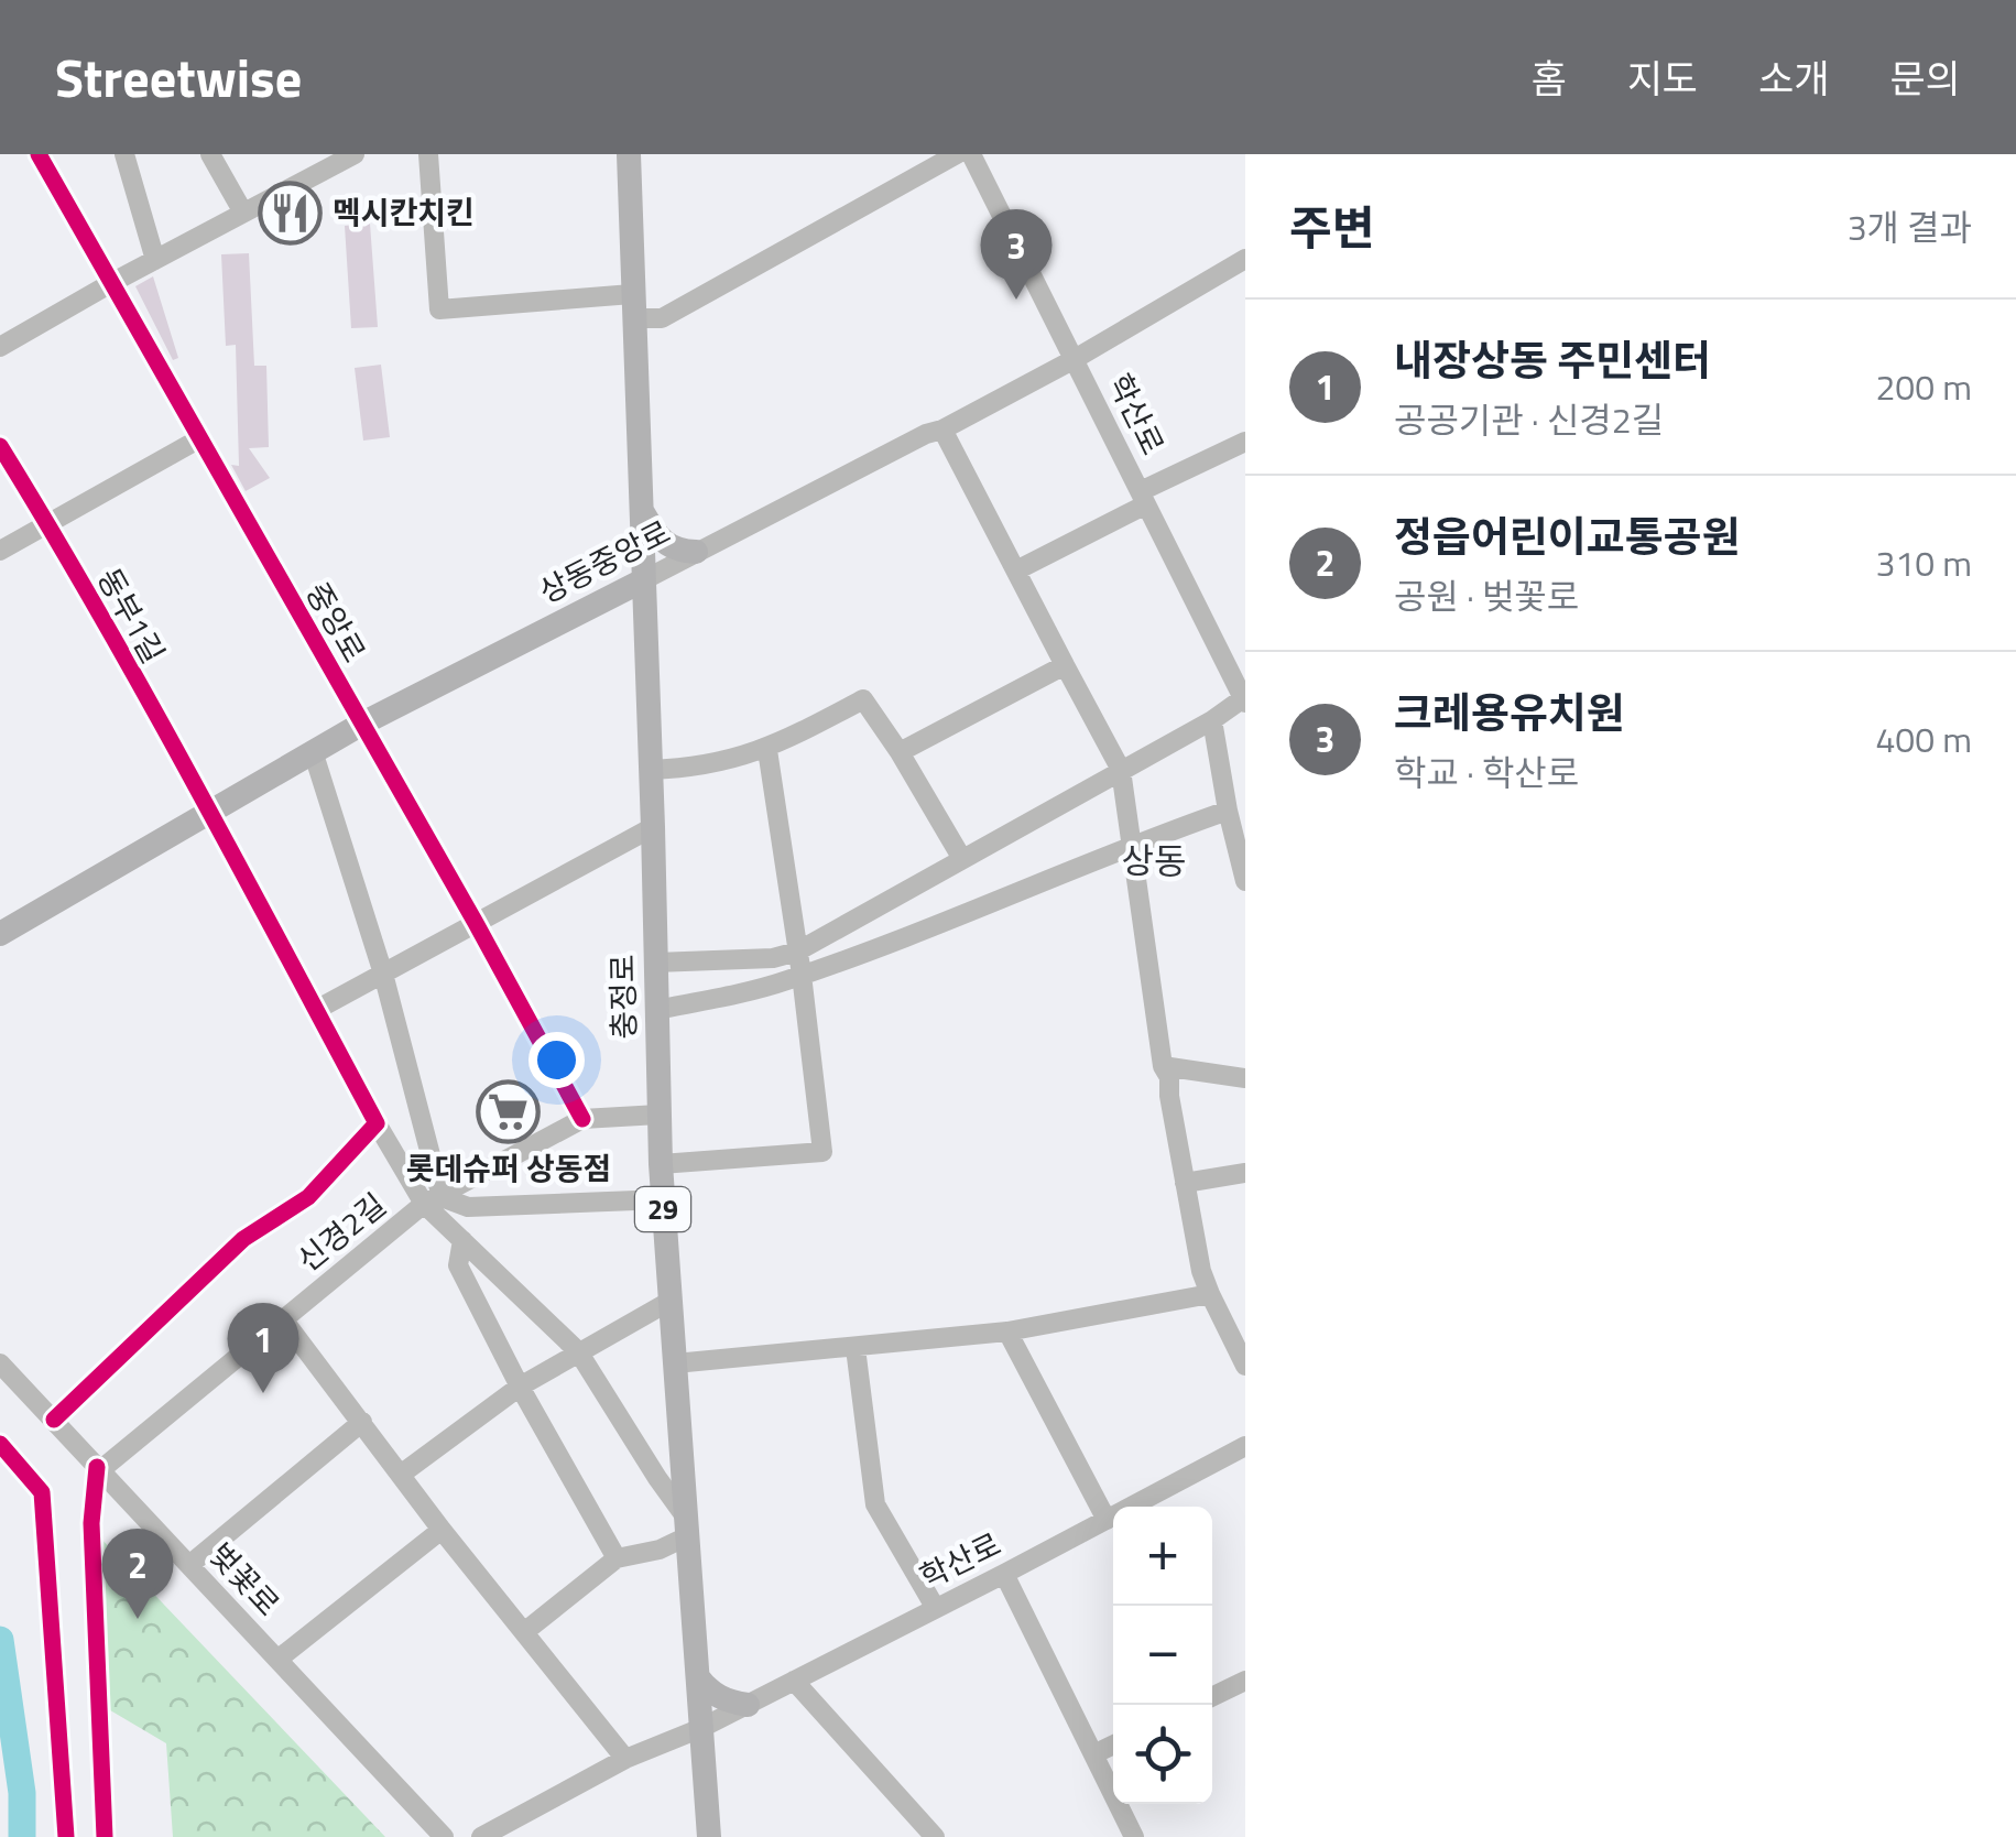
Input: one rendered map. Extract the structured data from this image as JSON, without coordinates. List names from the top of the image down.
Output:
{
  "streets": {
    "main road": ["상동중앙로", "충정로", "29"],
    "street": [
      "학산로",
      "동부1길",
      "중앙로",
      "신경2길",
      "벚꽃로"
    ]
  },
  "crossings": [
    ["학산로", "상동중앙로"],
    ["학산로", "충정로"],
    ["상동중앙로", "동부1길"],
    ["상동중앙로", "중앙로"],
    ["상동중앙로", "충정로"],
    ["동부1길", "충정로"],
    ["동부1길", "신경2길"],
    ["중앙로", "신경2길"],
    ["충정로", "신경2길"],
    ["신경2길", "벚꽃로"]
  ],
  "districts": ["상동"],
  "places": {
    "restaurant": ["멕시칸치킨"],
    "supermarket": ["롯데슈퍼 상동점"]
  },
  "page": {
    "header": "Streetwise",
    "nav": [
      "홈",
      "지도",
      "소개",
      "문의"
    ],
    "heading": ["주변", "3개 결과"],
    "pins": ["3", "1", "2"],
    "list": [
      {
        "mark": "1",
        "name": "내장상동 주민센터",
        "note": "공공기관 · 신경2길",
        "value": "200 m"
      },
      {
        "mark": "2",
        "name": "정읍어린이교통공원",
        "note": "공원 · 벚꽃로",
        "value": "310 m"
      },
      {
        "mark": "3",
        "name": "크레용유치원",
        "note": "학교 · 학산로",
        "value": "400 m"
      }
    ],
    "map_buttons": ["+", "−"]
  }
}
